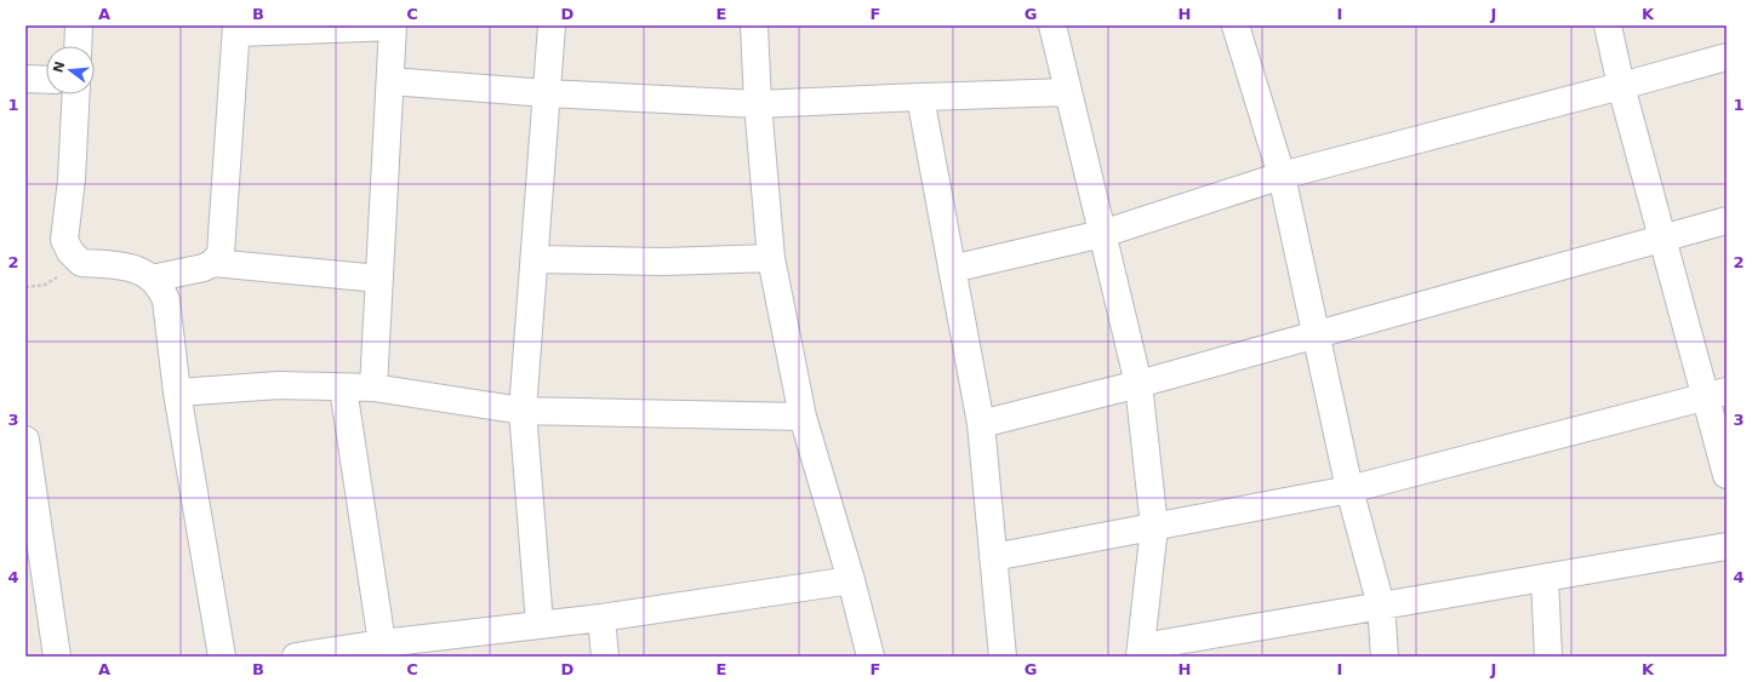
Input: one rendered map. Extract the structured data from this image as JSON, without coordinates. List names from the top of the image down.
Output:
{
  "north": "left",
  "grid": {
    "columns": [
      "A",
      "B",
      "C",
      "D",
      "E",
      "F",
      "G",
      "H",
      "I",
      "J",
      "K"
    ],
    "rows": [
      "1",
      "2",
      "3",
      "4"
    ]
  }
}
